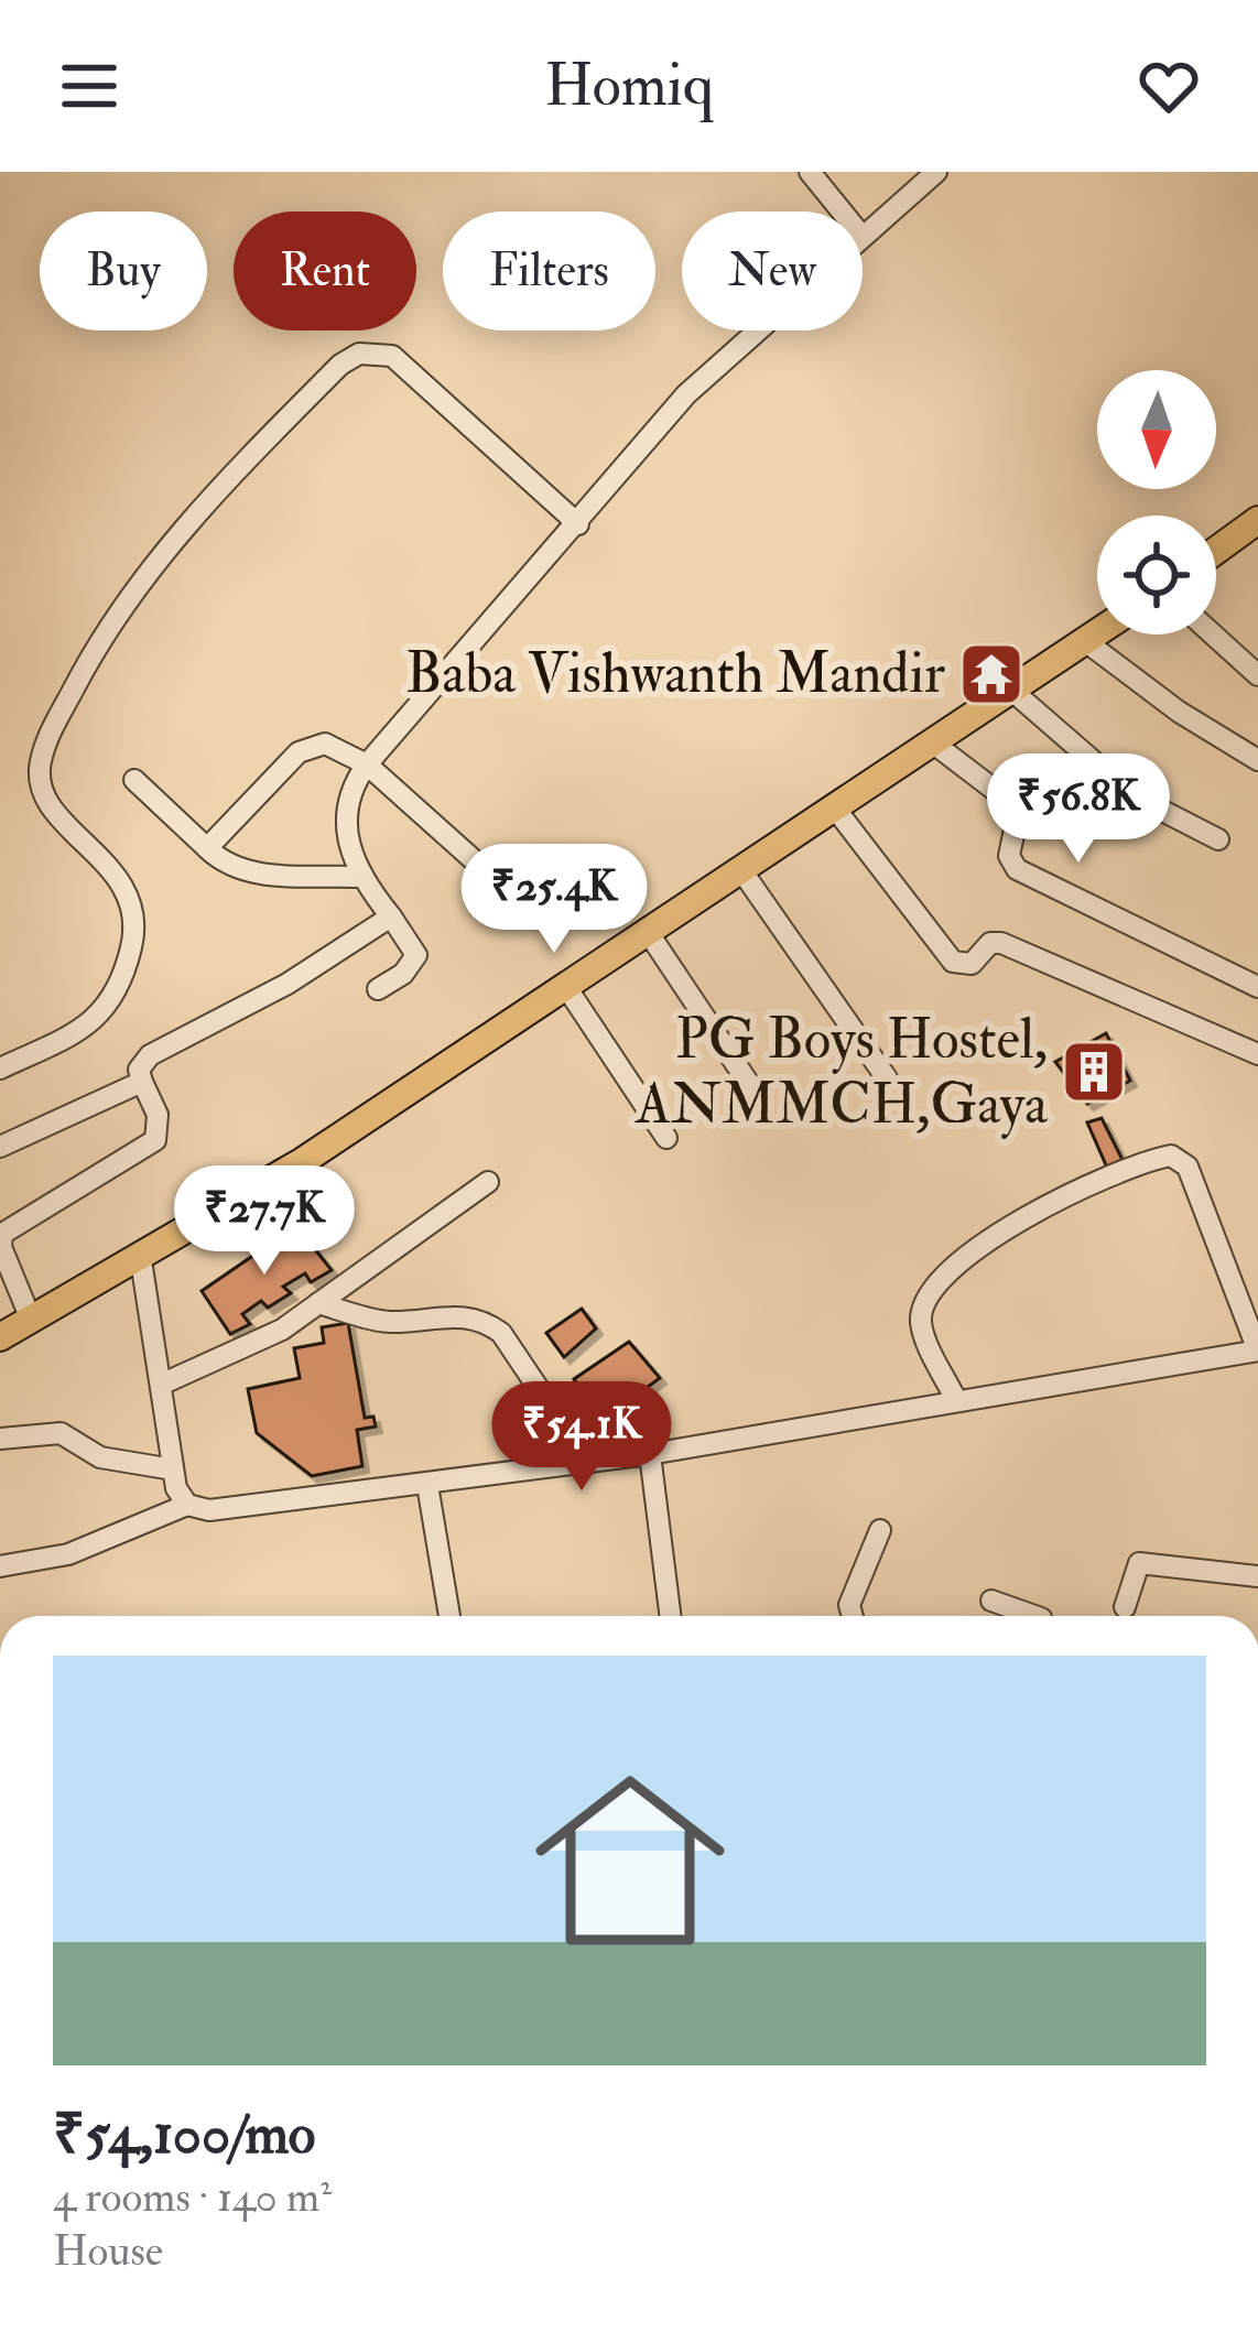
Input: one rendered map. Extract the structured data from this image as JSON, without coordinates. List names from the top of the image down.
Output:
{
  "places": {
    "temple": ["Baba Vishwanth Mandir"],
    "building": ["PG Boys Hostel, ANMMCH,Gaya"]
  },
  "north": "bottom",
  "page": {
    "header": "Homiq",
    "chip": [
      "Buy",
      "Rent",
      "Filters",
      "New"
    ],
    "price": [
      "₹56.8K",
      "₹25.4K",
      "₹27.7K",
      "₹54.1K"
    ],
    "list": [
      {
        "name": "₹54,100/mo",
        "note": "4 rooms · 140 m² · House"
      }
    ]
  }
}
